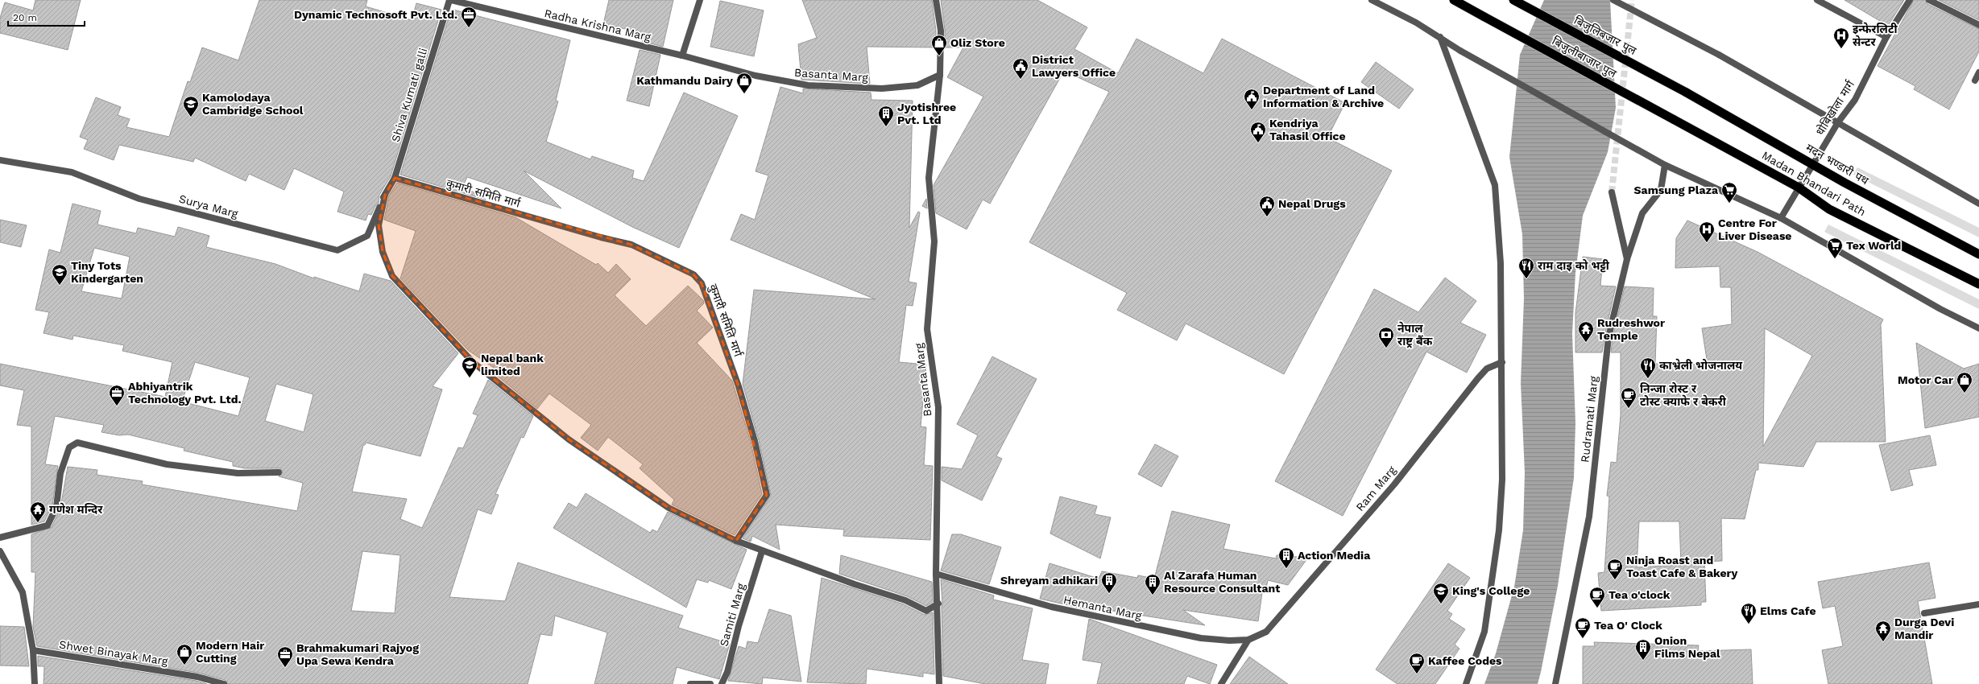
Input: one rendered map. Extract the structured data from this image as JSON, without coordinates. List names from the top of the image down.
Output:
{
  "streets": {
    "highway": [
      "बिजुलिबजार पुल",
      "बिजुलीबाजार पुल",
      "मदन भण्डारी पथ",
      "Madan Bhandari Path"
    ],
    "street": [
      "Radha Krishna Marg",
      "Basanta Marg",
      "Shiva Kumati galli",
      "धोबिखोला मार्ग",
      "कुमारी समिति मार्ग",
      "Surya Marg",
      "Rudramati Marg",
      "Ram Marg",
      "Hemanta Marg",
      "Samiti Marg",
      "Shwet Binayak Marg"
    ]
  },
  "crossings": [
    ["Radha Krishna Marg", "Basanta Marg"],
    ["Radha Krishna Marg", "Shiva Kumati galli"],
    ["बिजुलिबजार पुल", "मदन भण्डारी पथ"],
    ["बिजुलीबाजार पुल", "Madan Bhandari Path"],
    ["Basanta Marg", "Hemanta Marg"],
    ["Shiva Kumati galli", "कुमारी समिति मार्ग"],
    ["Shiva Kumati galli", "Surya Marg"],
    ["धोबिखोला मार्ग", "मदन भण्डारी पथ"],
    ["धोबिखोला मार्ग", "Madan Bhandari Path"],
    ["Ram Marg", "Hemanta Marg"]
  ],
  "places": {
    "office": ["Dynamic Technosoft Pvt. Ltd.", "Abhiyantrik Technology Pvt. Ltd.", "Brahmakumari Rajyog Upa Sewa Kendra"],
    "hospital": ["इन्फेरलिटी सेन्टर", "Centre For Liver Disease"],
    "shop": [
      "Oliz Store",
      "Kathmandu Dairy",
      "Motor Car",
      "Modern Hair Cutting"
    ],
    "public building": [
      "District Lawyers Office",
      "Department of Land Information & Archive",
      "Kendriya Tahasil Office",
      "Nepal Drugs"
    ],
    "school or university": [
      "Kamolodaya Cambridge School",
      "Tiny Tots Kindergarten",
      "Nepal bank limited",
      "King's College"
    ],
    "building": [
      "Jyotishree Pvt. Ltd",
      "Action Media",
      "Shreyam adhikari",
      "Al Zarafa Human Resource Consultant",
      "Onion Films Nepal"
    ],
    "supermarket": ["Samsung Plaza", "Tex World"],
    "restaurant": ["राम दाइ को भट्टी", "काभ्रेली भोजनालय", "Elms Cafe"],
    "temple": ["Rudreshwor Temple", "गणेश मन्दिर", "Durga Devi Mandir"],
    "bank": ["नेपाल राष्ट्र बैंक"],
    "cafe": [
      "निन्जा रोस्ट र टोस्ट क्याफे र बेकरी",
      "Ninja Roast and Toast Cafe & Bakery",
      "Tea o'clock",
      "Tea O' Clock",
      "Kaffee Codes"
    ]
  },
  "scale_bar": "20 m"
}
